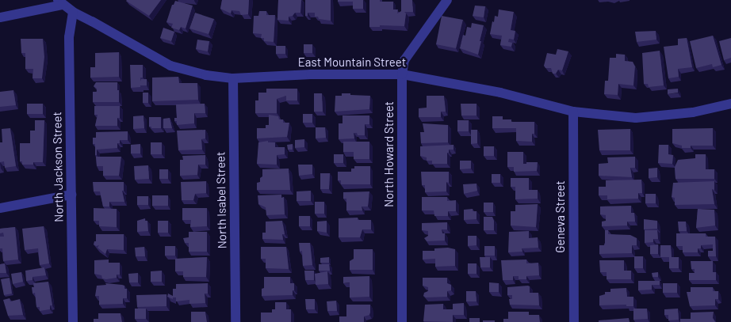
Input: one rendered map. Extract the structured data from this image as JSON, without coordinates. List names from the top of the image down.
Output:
{
  "streets": {
    "street": [
      "East Mountain Street",
      "North Howard Street",
      "North Jackson Street",
      "North Isabel Street",
      "Geneva Street"
    ]
  },
  "crossings": [
    ["East Mountain Street", "North Howard Street"],
    ["East Mountain Street", "North Jackson Street"],
    ["East Mountain Street", "North Isabel Street"],
    ["East Mountain Street", "Geneva Street"]
  ]
}
